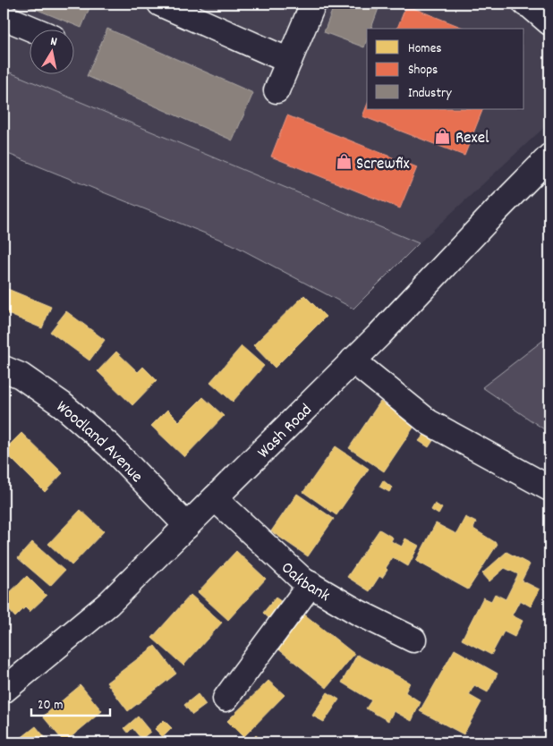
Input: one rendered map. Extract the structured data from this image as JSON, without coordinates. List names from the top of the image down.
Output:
{
  "streets": {
    "street": ["Wash Road", "Woodland Avenue", "Oakbank"]
  },
  "crossings": [
    ["Wash Road", "Woodland Avenue"],
    ["Wash Road", "Oakbank"]
  ],
  "places": {
    "shop": ["Rexel", "Screwfix"]
  },
  "legend": ["Homes", "Shops", "Industry"],
  "scale_bar": "20 m",
  "north": "top"
}
